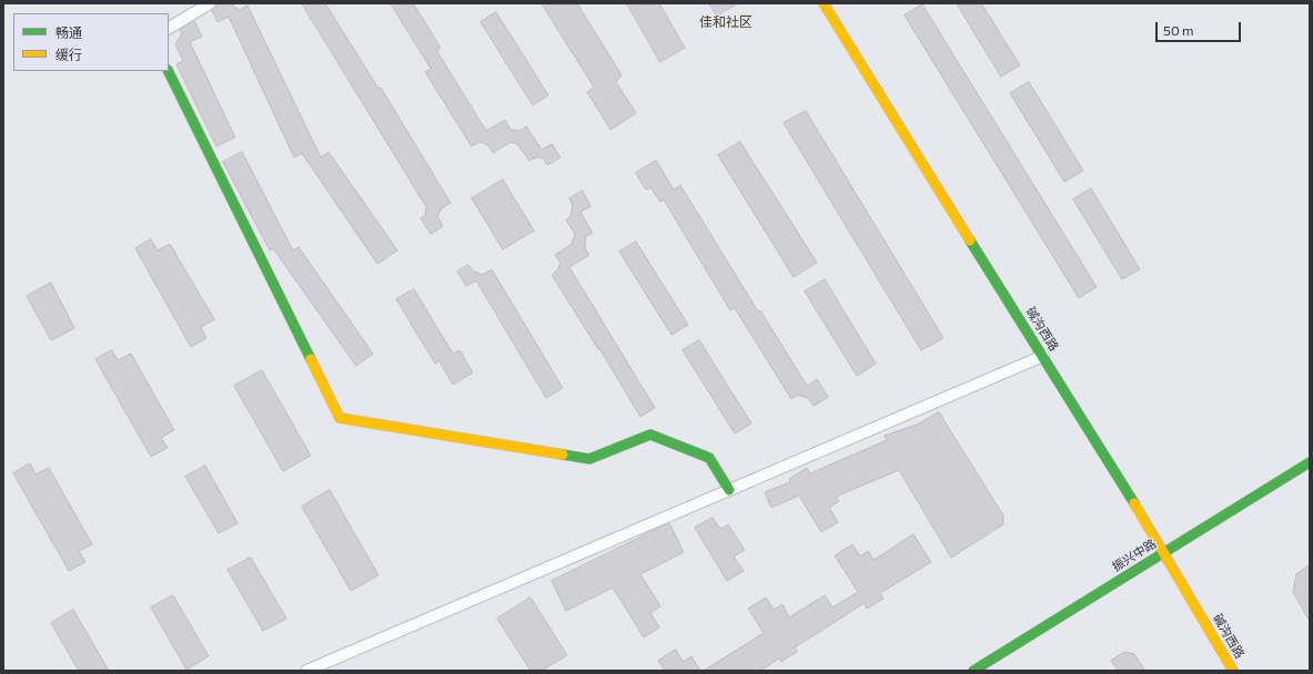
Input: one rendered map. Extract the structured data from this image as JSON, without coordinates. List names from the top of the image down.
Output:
{
  "streets": {
    "street": ["碱沟西路", "振兴中路"]
  },
  "crossings": [
    ["碱沟西路", "振兴中路"]
  ],
  "districts": ["佳和社区"],
  "legend": ["畅通", "缓行"],
  "scale_bar": "50 m"
}
